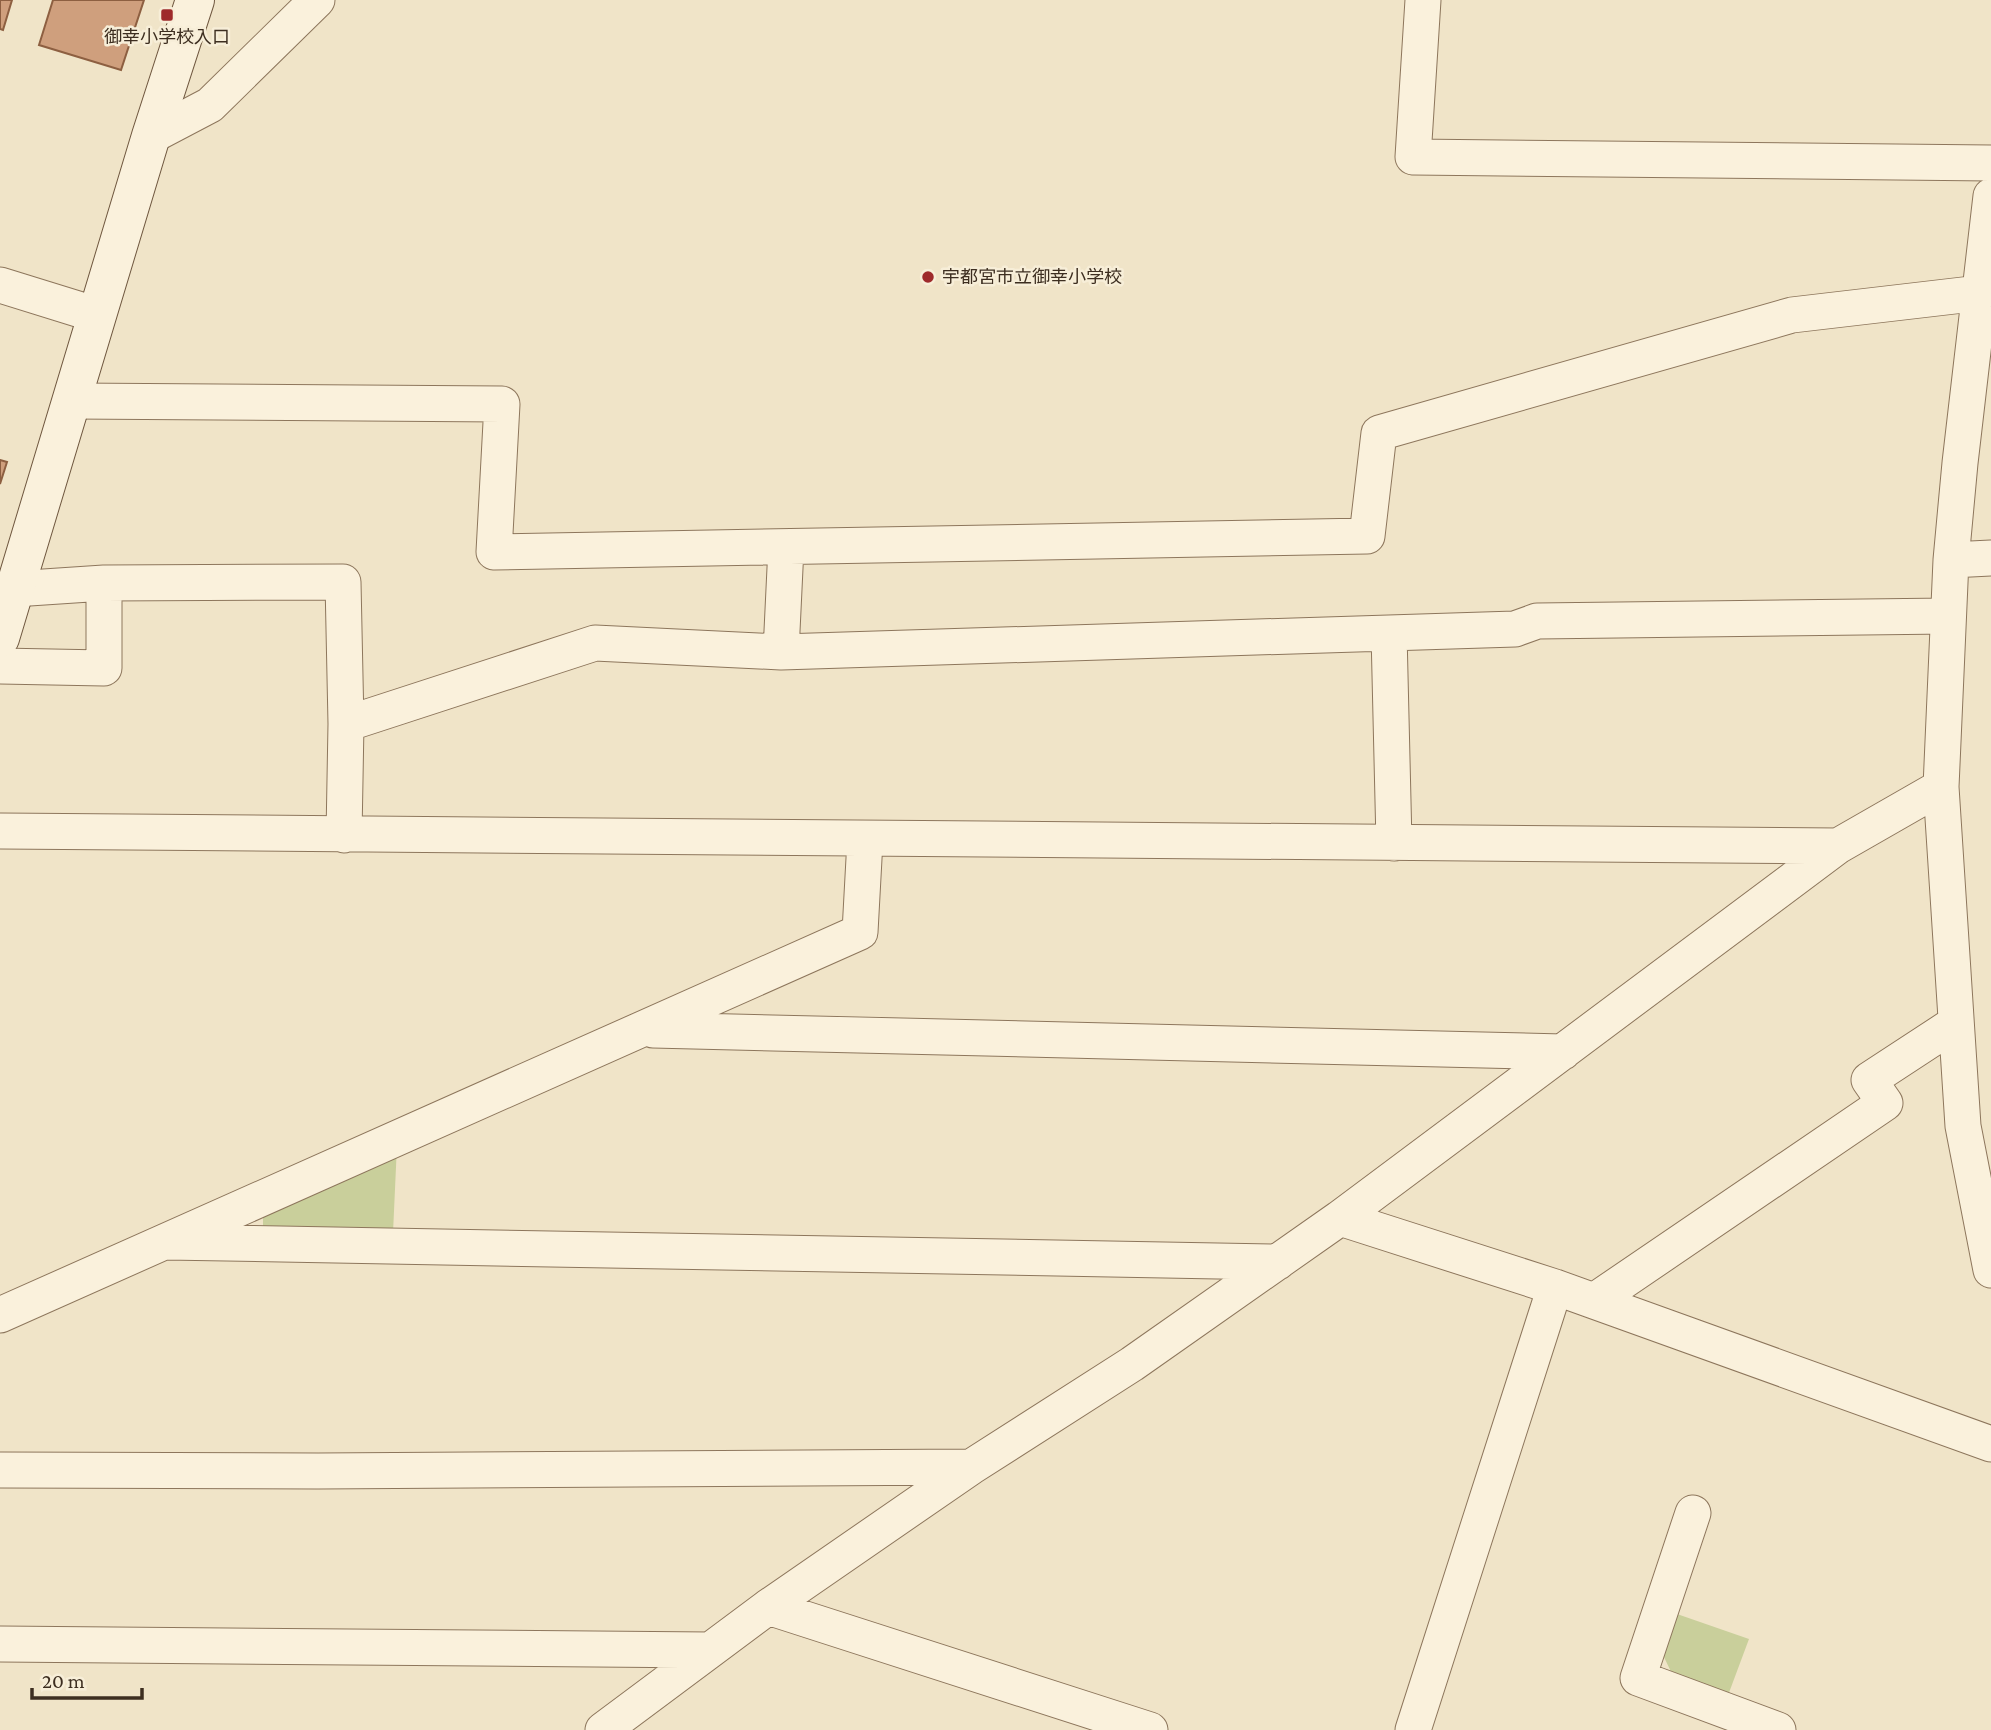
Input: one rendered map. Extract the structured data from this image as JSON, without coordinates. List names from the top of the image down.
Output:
{
  "places": {
    "transit": ["御幸小学校入口"],
    "other": ["宇都宮市立御幸小学校"]
  },
  "scale_bar": "20 m"
}
